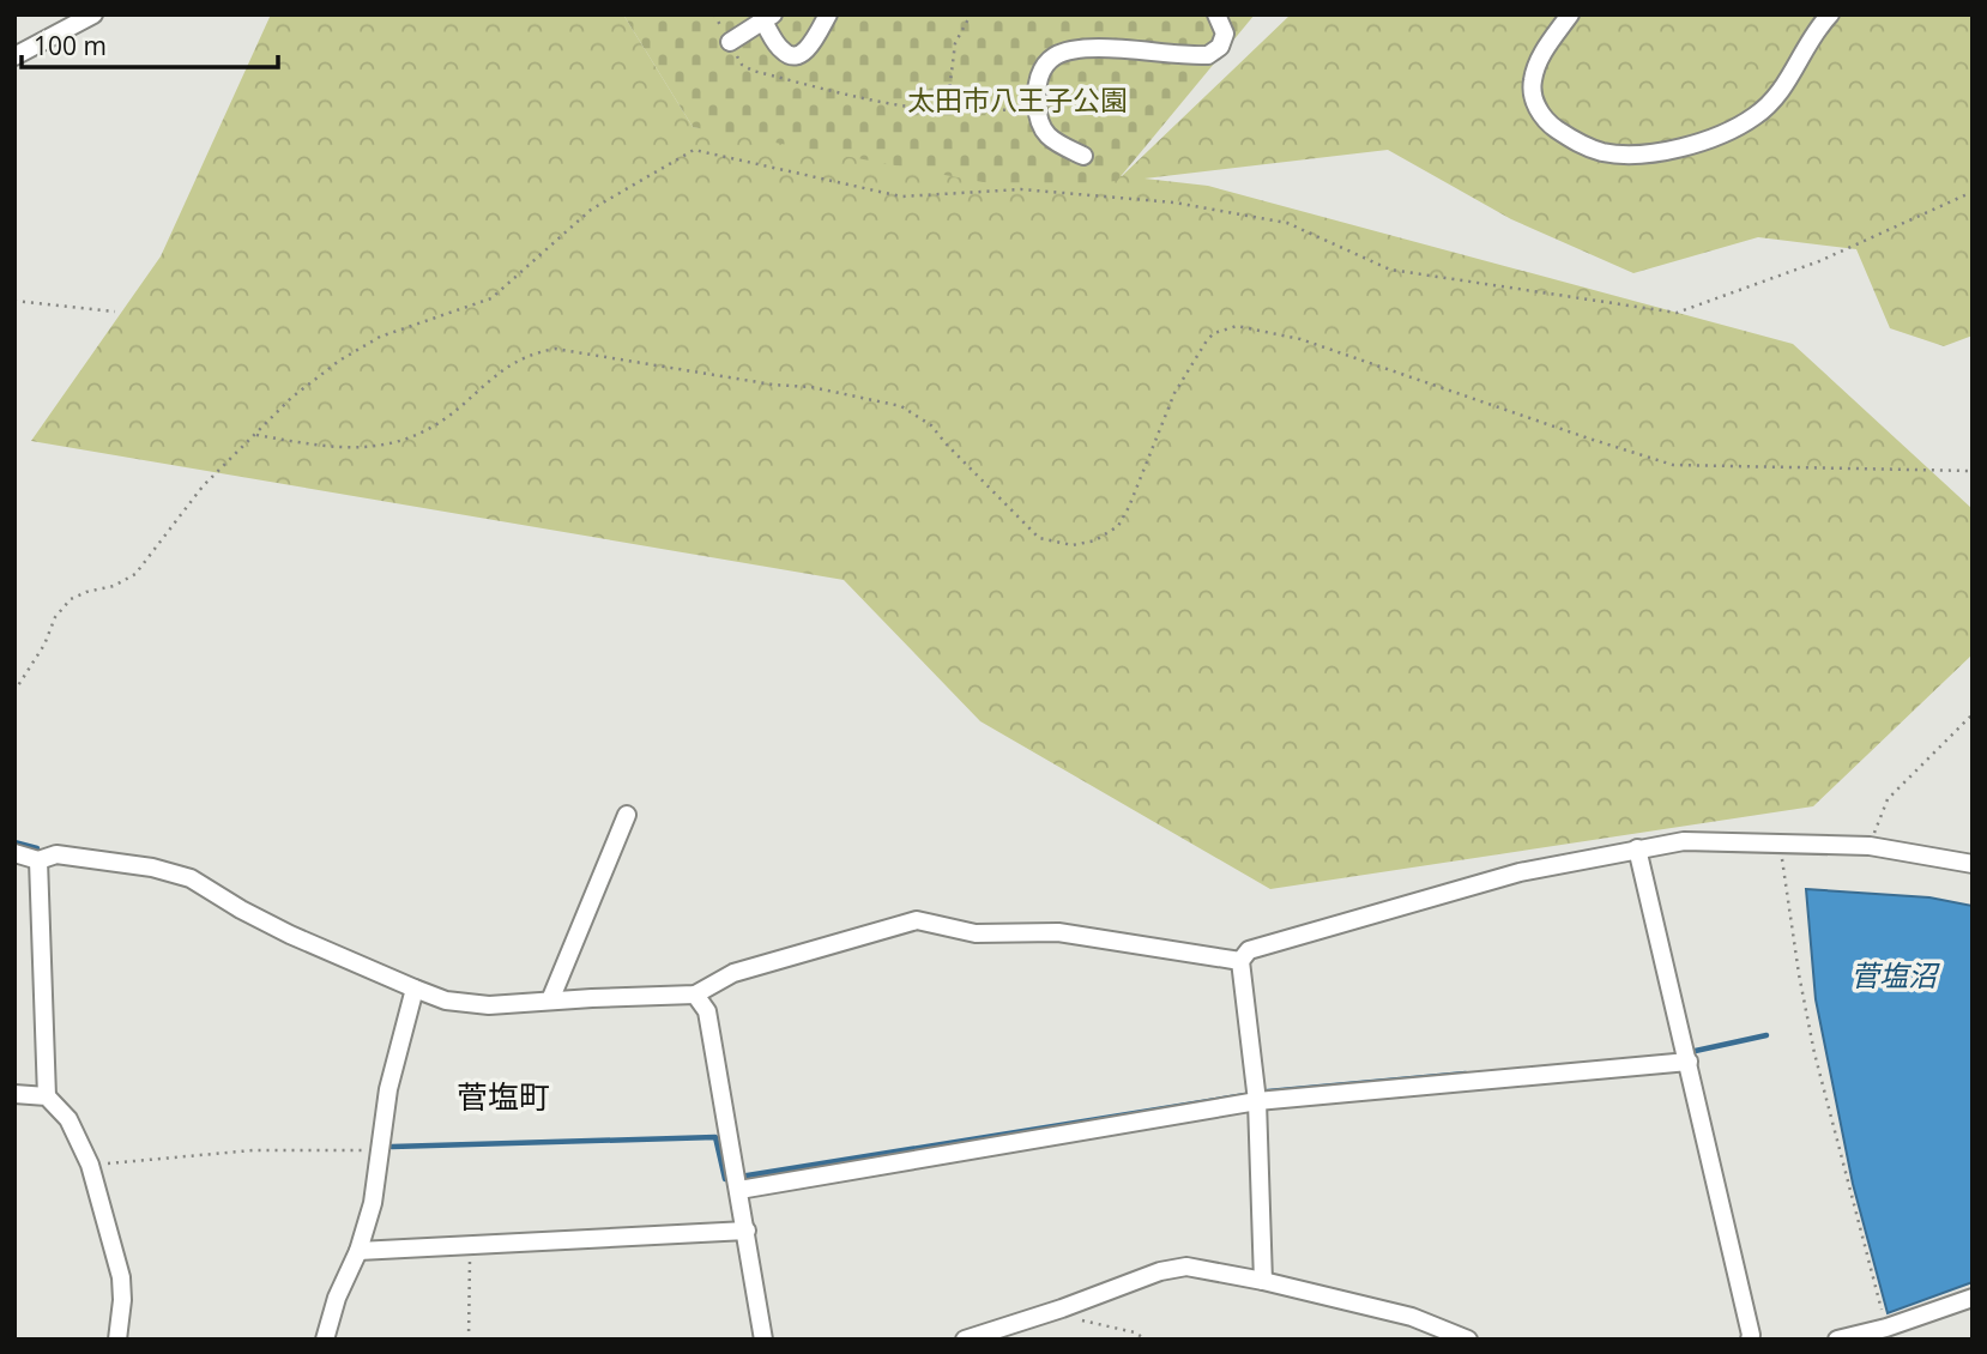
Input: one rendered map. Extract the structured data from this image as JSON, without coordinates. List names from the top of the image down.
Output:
{
  "districts": ["菅塩町"],
  "water": ["菅塩沼"],
  "parks": ["太田市八王子公園"],
  "scale_bar": "100 m"
}
